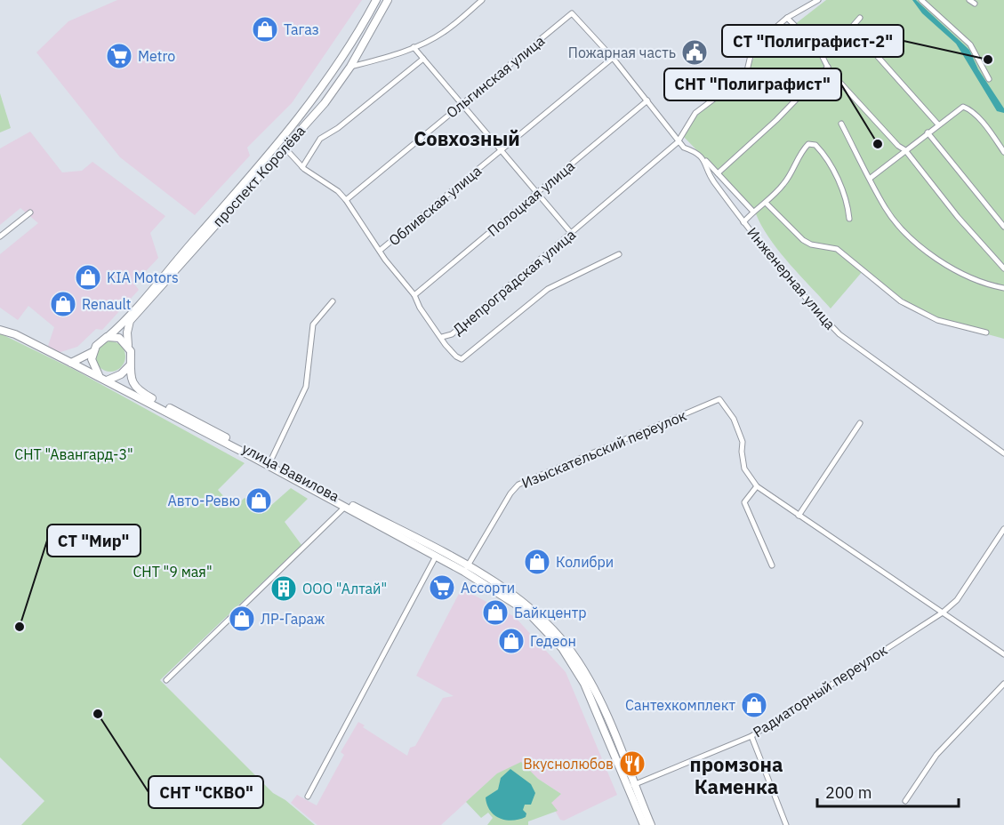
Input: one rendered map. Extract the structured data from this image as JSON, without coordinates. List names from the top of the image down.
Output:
{
  "streets": {
    "main road": ["проспект Королёва", "улица Вавилова"],
    "street": [
      "Ольгинская улица",
      "Полоцкая улица",
      "Обливская улица",
      "Инженерная улица",
      "Днепроградская улица",
      "Изыскательский переулок",
      "Радиаторный переулок"
    ]
  },
  "crossings": [
    ["Ольгинская улица", "Обливская улица"],
    ["проспект Королёва", "улица Вавилова"],
    ["Изыскательский переулок", "улица Вавилова"],
    ["улица Вавилова", "Радиаторный переулок"]
  ],
  "districts": ["Совхозный", "промзона Каменка"],
  "parks": ["СНТ \"Авангард-3\"", "СНТ \"9 мая\""],
  "places": {
    "shop": [
      "Тагаз",
      "KIA Motors",
      "Renault",
      "Авто-Ревю",
      "Колибри",
      "Байкцентр",
      "ЛР-Гараж",
      "Гедеон",
      "Сантехкомплект"
    ],
    "public building": ["Пожарная часть"],
    "supermarket": ["Metro", "Ассорти"],
    "other": [
      "СТ \"Полиграфист-2\"",
      "СНТ \"Полиграфист\"",
      "СТ \"Мир\"",
      "СНТ \"СКВО\""
    ],
    "building": ["ООО \"Алтай\""],
    "restaurant": ["Вкуснолюбов"]
  },
  "scale_bar": "200 m"
}
